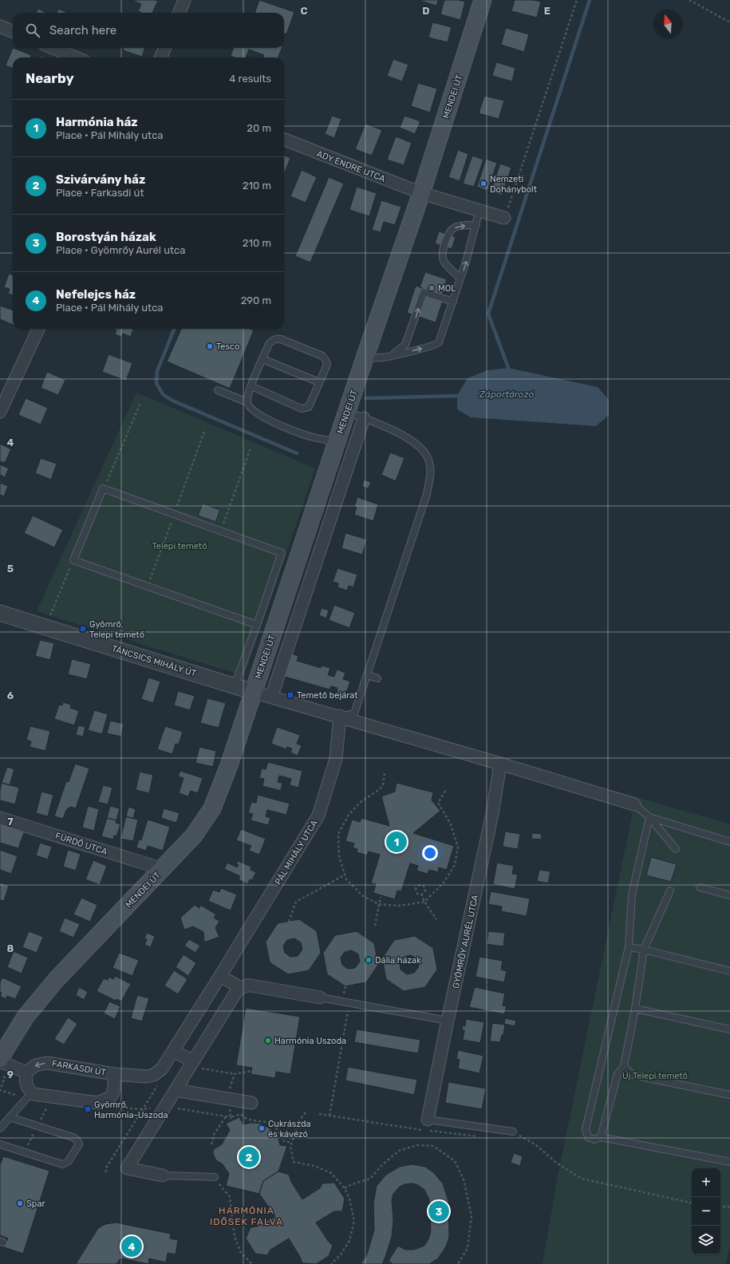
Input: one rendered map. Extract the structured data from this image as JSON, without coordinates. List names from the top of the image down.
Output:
{
  "streets": {
    "main road": ["MENDEI ÚT"],
    "street": [
      "ADY ENDRE UTCA",
      "TÁNCSICS MIHÁLY ÚT",
      "FÜRDŐ UTCA",
      "PÁL MIHÁLY UTCA",
      "GYÖMRŐY AURÉL UTCA",
      "FARKASDI ÚT"
    ]
  },
  "crossings": [
    ["MENDEI ÚT", "ADY ENDRE UTCA"],
    ["MENDEI ÚT", "TÁNCSICS MIHÁLY ÚT"],
    ["MENDEI ÚT", "FÜRDŐ UTCA"],
    ["PÁL MIHÁLY UTCA", "FARKASDI ÚT"]
  ],
  "one_way": ["FARKASDI ÚT"],
  "districts": ["HARMÓNIA IDŐSEK FALVA"],
  "water": ["Záportározó"],
  "parks": ["Telepi temető", "Új Telepi temető"],
  "places": {
    "other": [
      "Nemzeti Dohánybolt",
      "MOL",
      "Tesco",
      "Dália házak",
      "Harmónia Uszoda",
      "Cukrászda és kávézó",
      "Spar"
    ],
    "transit": ["Gyömrő, Telepi temető", "Temető bejárat", "Gyömrő, Harmónia-Uszoda"]
  },
  "north": "top",
  "page": {
    "search": "Search here",
    "heading": ["Nearby", "4 results"],
    "list": [
      {
        "mark": "1",
        "name": "Harmónia ház",
        "note": "Place · Pál Mihály utca",
        "value": "20 m"
      },
      {
        "mark": "2",
        "name": "Szivárvány ház",
        "note": "Place · Farkasdi út",
        "value": "210 m"
      },
      {
        "mark": "3",
        "name": "Borostyán házak",
        "note": "Place · Gyömrőy Aurél utca",
        "value": "210 m"
      },
      {
        "mark": "4",
        "name": "Nefelejcs ház",
        "note": "Place · Pál Mihály utca",
        "value": "290 m"
      }
    ],
    "pins": [
      "1",
      "2",
      "3",
      "4"
    ],
    "map_buttons": ["+", "−"]
  },
  "grid": {
    "columns": ["C", "D", "E"],
    "rows": [
      "4",
      "5",
      "6",
      "7",
      "8",
      "9"
    ]
  }
}
